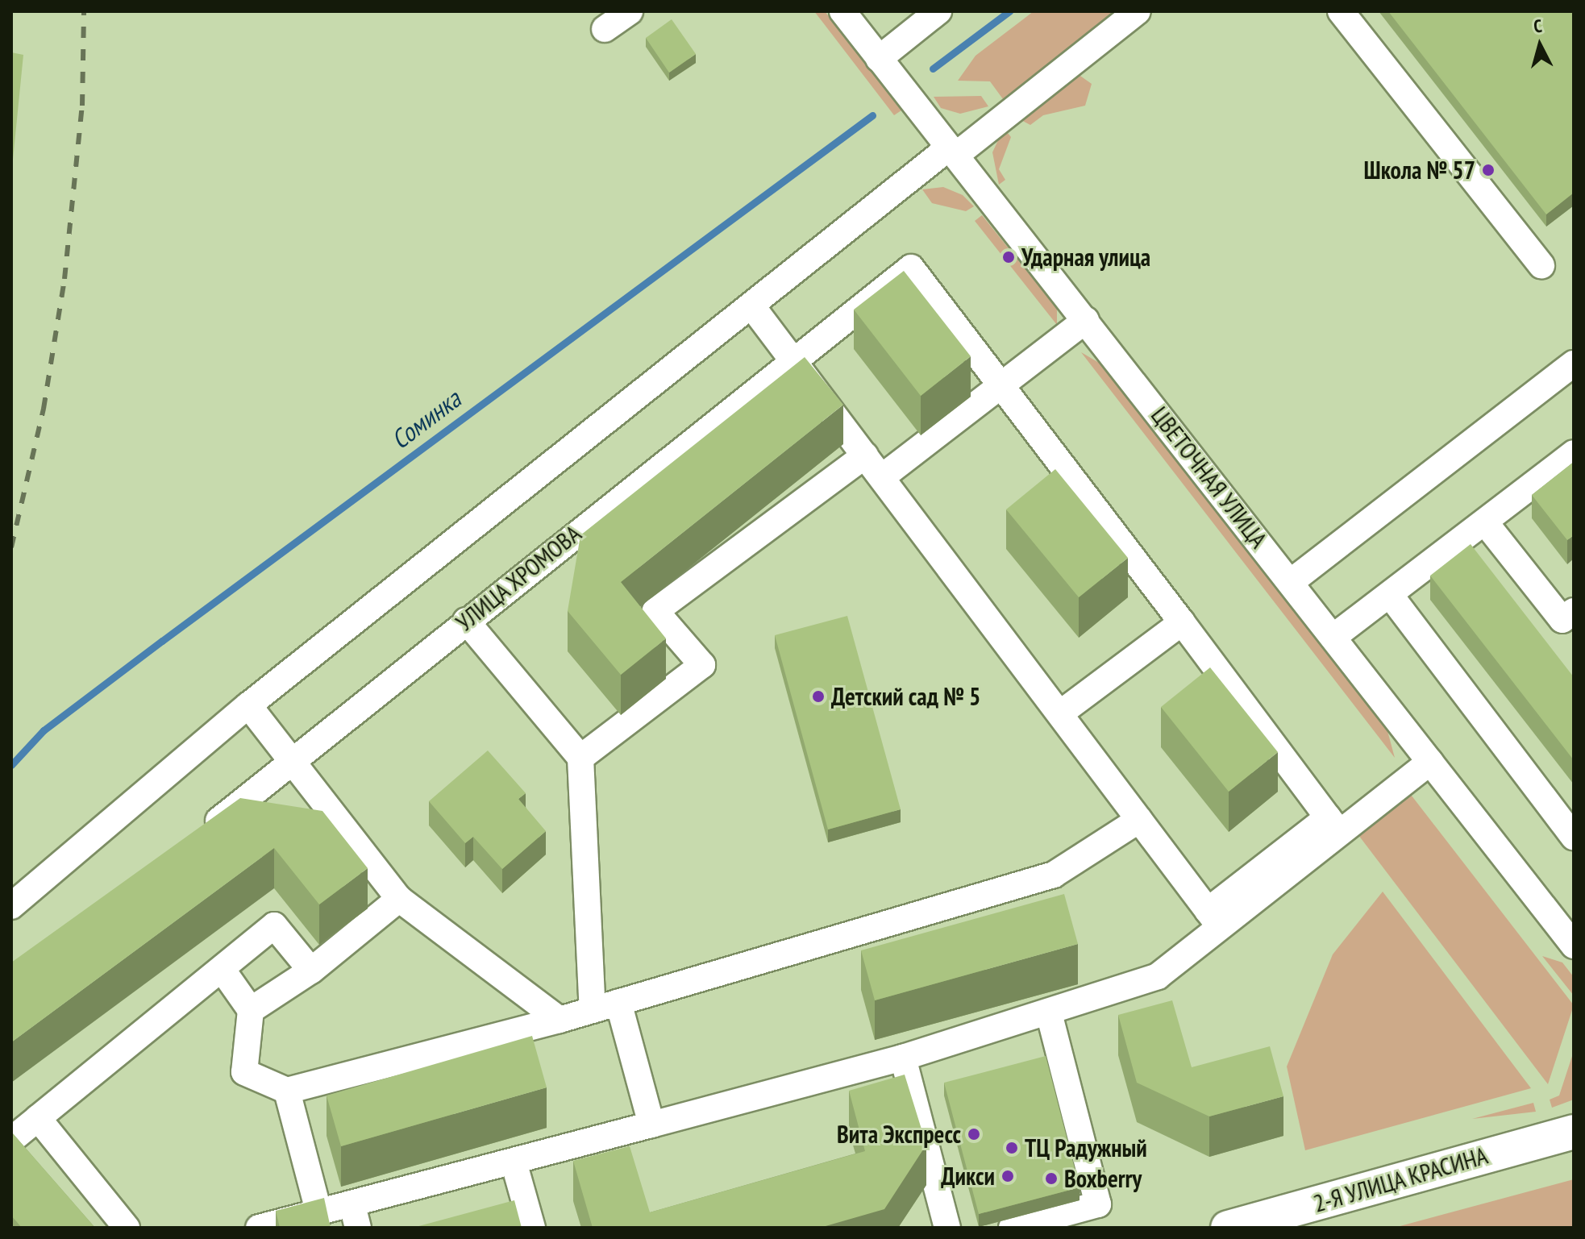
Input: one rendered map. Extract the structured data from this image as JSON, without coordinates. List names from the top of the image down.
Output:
{
  "streets": {
    "main road": ["2-Я УЛИЦА КРАСИНА"],
    "street": ["ЦВЕТОЧНАЯ УЛИЦА", "УЛИЦА ХРОМОВА"]
  },
  "water": ["Соминка"],
  "places": [
    "Школа № 57",
    "Ударная улица",
    "Детский сад № 5",
    "Вита Экспресс",
    "ТЦ Радужный",
    "Дикси",
    "Boxberry"
  ],
  "north": "top"
}
